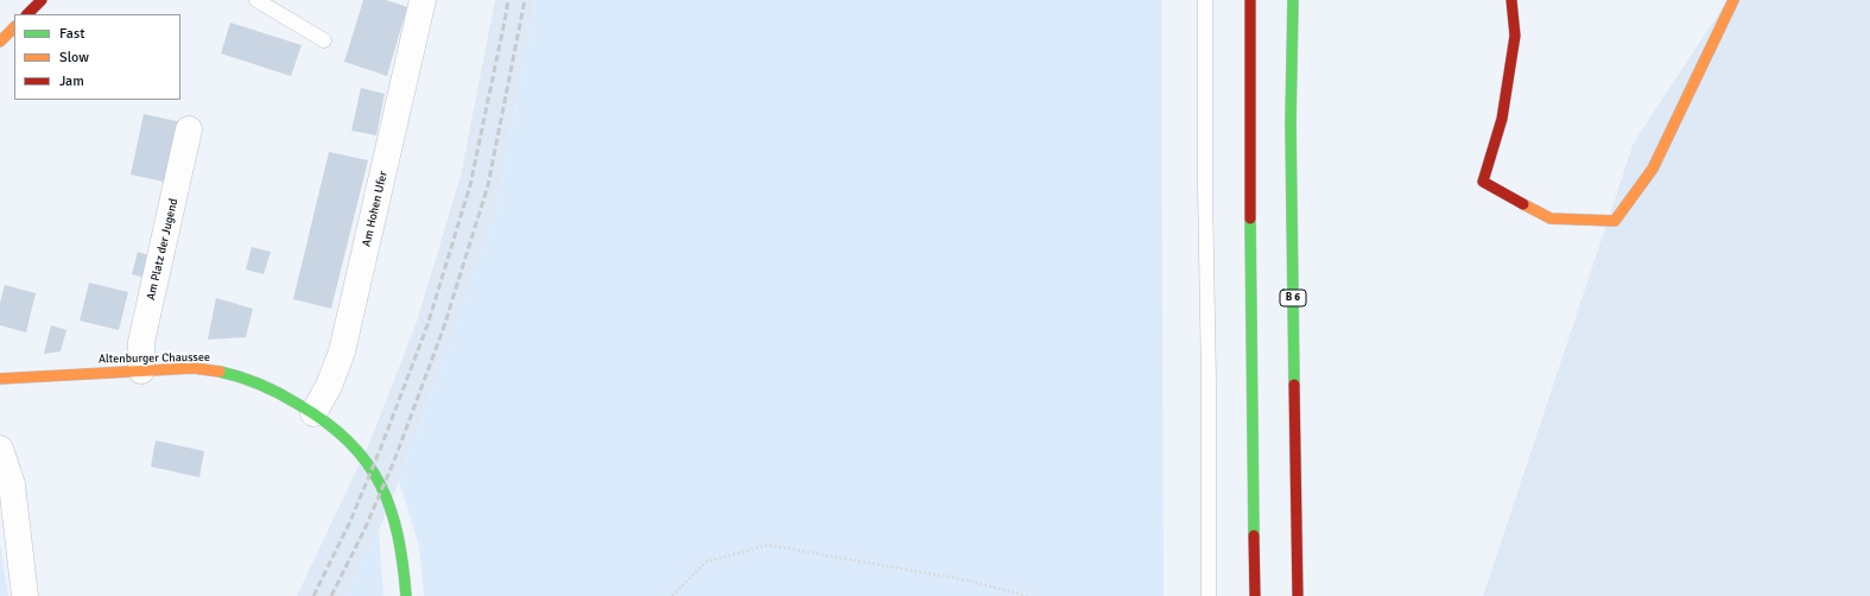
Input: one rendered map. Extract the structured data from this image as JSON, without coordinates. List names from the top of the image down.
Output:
{
  "streets": {
    "main road": ["B 6", "Altenburger Chaussee"],
    "street": ["Am Hohen Ufer", "Am Platz der Jugend"]
  },
  "crossings": [
    ["Am Hohen Ufer", "Altenburger Chaussee"],
    ["Am Platz der Jugend", "Altenburger Chaussee"]
  ],
  "legend": ["Fast", "Slow", "Jam"]
}
